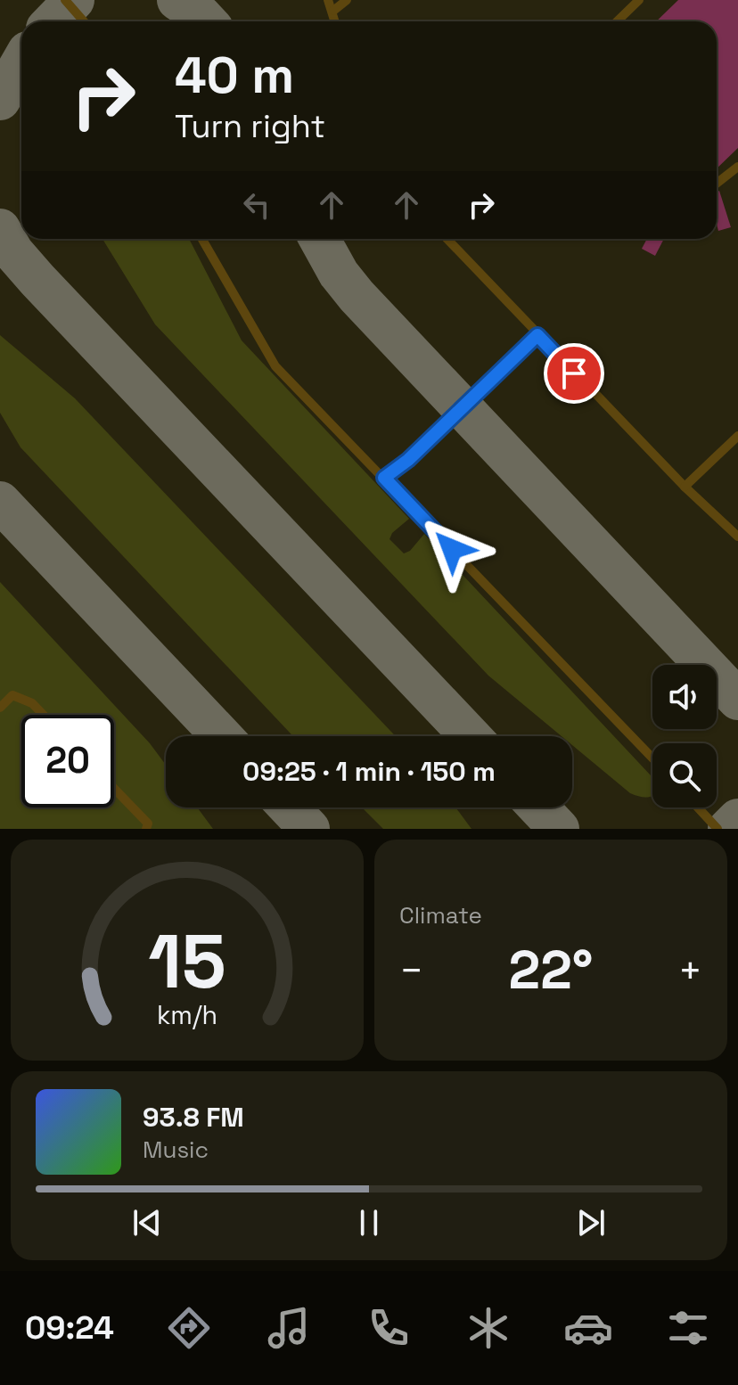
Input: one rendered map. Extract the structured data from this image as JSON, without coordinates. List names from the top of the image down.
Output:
{
  "page": {
    "turn": ["40 m", "Turn right"],
    "limit": "20",
    "trip": "09:25 · 1 min · 150 m",
    "tile": "Climate",
    "heat": ["−", "22°", "+"],
    "song": ["93.8 FM", "Music"],
    "tabs": "09:24",
    "gauge": ["15", "km/h"]
  }
}
